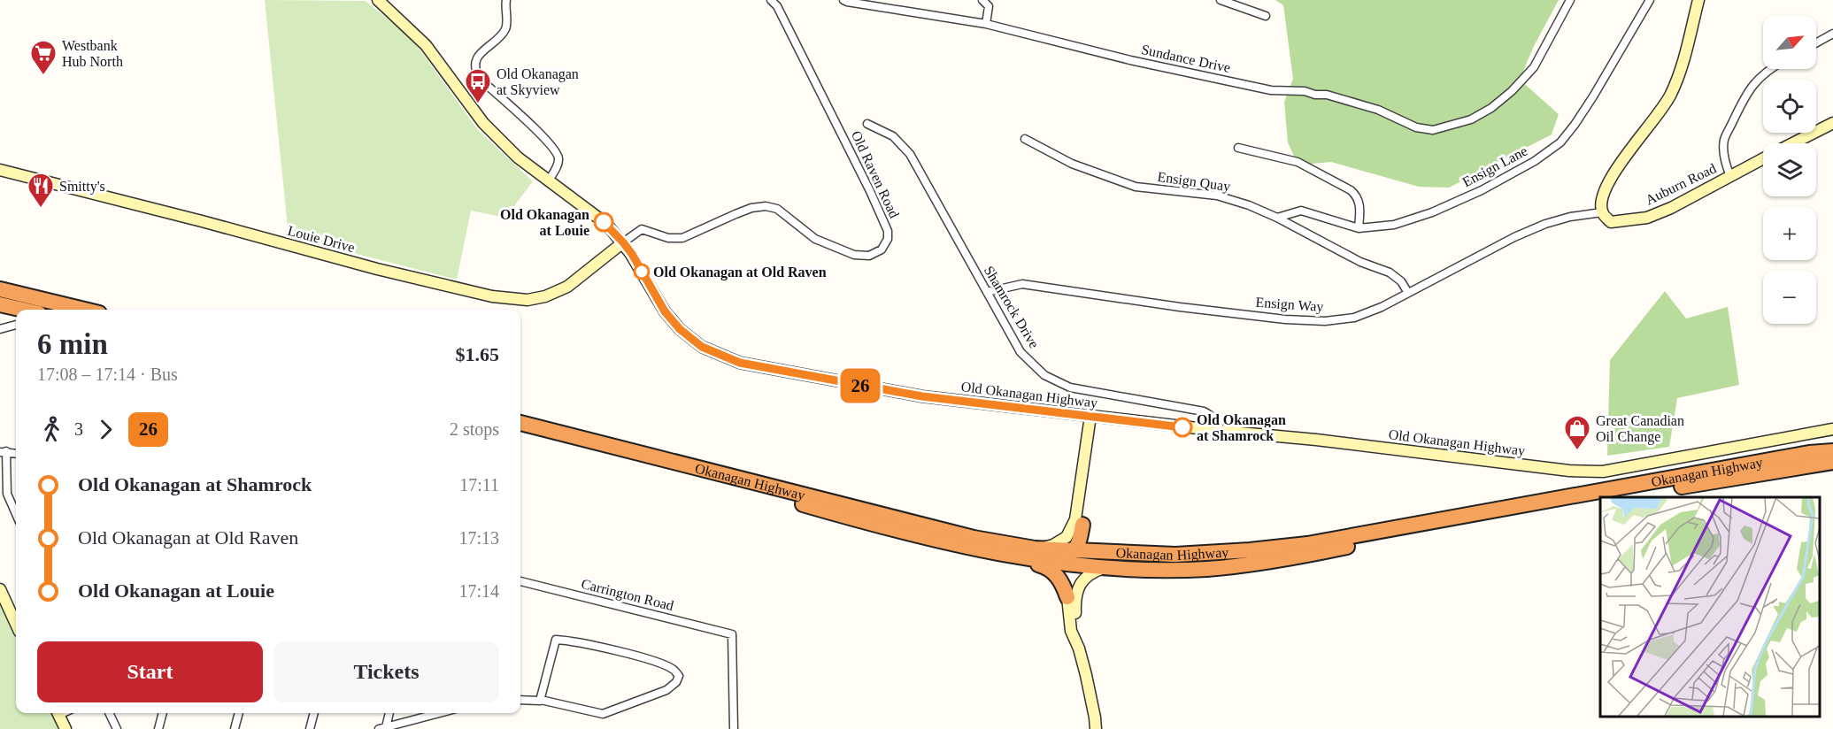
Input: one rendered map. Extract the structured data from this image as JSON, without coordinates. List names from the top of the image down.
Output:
{
  "streets": {
    "highway": ["Okanagan Highway"],
    "street": [
      "Sundance Drive",
      "Ensign Lane",
      "Old Raven Road",
      "Ensign Quay",
      "Auburn Road",
      "Louie Drive",
      "Ensign Way",
      "Shamrock Drive",
      "Old Okanagan Highway",
      "Carrington Road"
    ]
  },
  "crossings": [
    ["Ensign Lane", "Ensign Quay"],
    ["Old Raven Road", "Louie Drive"],
    ["Old Raven Road", "Old Okanagan Highway"],
    ["Ensign Quay", "Ensign Way"],
    ["Auburn Road", "Ensign Way"],
    ["Louie Drive", "Old Okanagan Highway"],
    ["Ensign Way", "Shamrock Drive"],
    ["Shamrock Drive", "Old Okanagan Highway"]
  ],
  "places": {
    "supermarket": ["Westbank Hub North"],
    "bus stop": ["Old Okanagan at Skyview"],
    "restaurant": ["Smitty's"],
    "other": ["Old Okanagan at Louie", "Old Okanagan at Old Raven", "Old Okanagan at Shamrock"],
    "shop": ["Great Canadian Oil Change"]
  },
  "lines": ["bus line 26"],
  "north": "top right",
  "page": {
    "on_map": "26",
    "map_buttons": ["+", "−"],
    "heading": ["6 min", "17:08 – 17:14 · Bus", "$1.65"],
    "legs": ["3", "26", "2 stops"],
    "list": [
      {
        "name": "Old Okanagan at Shamrock",
        "value": "17:11"
      },
      {
        "name": "Old Okanagan at Old Raven",
        "value": "17:13"
      },
      {
        "name": "Old Okanagan at Louie",
        "value": "17:14"
      }
    ],
    "buttons": ["Start", "Tickets"]
  }
}
